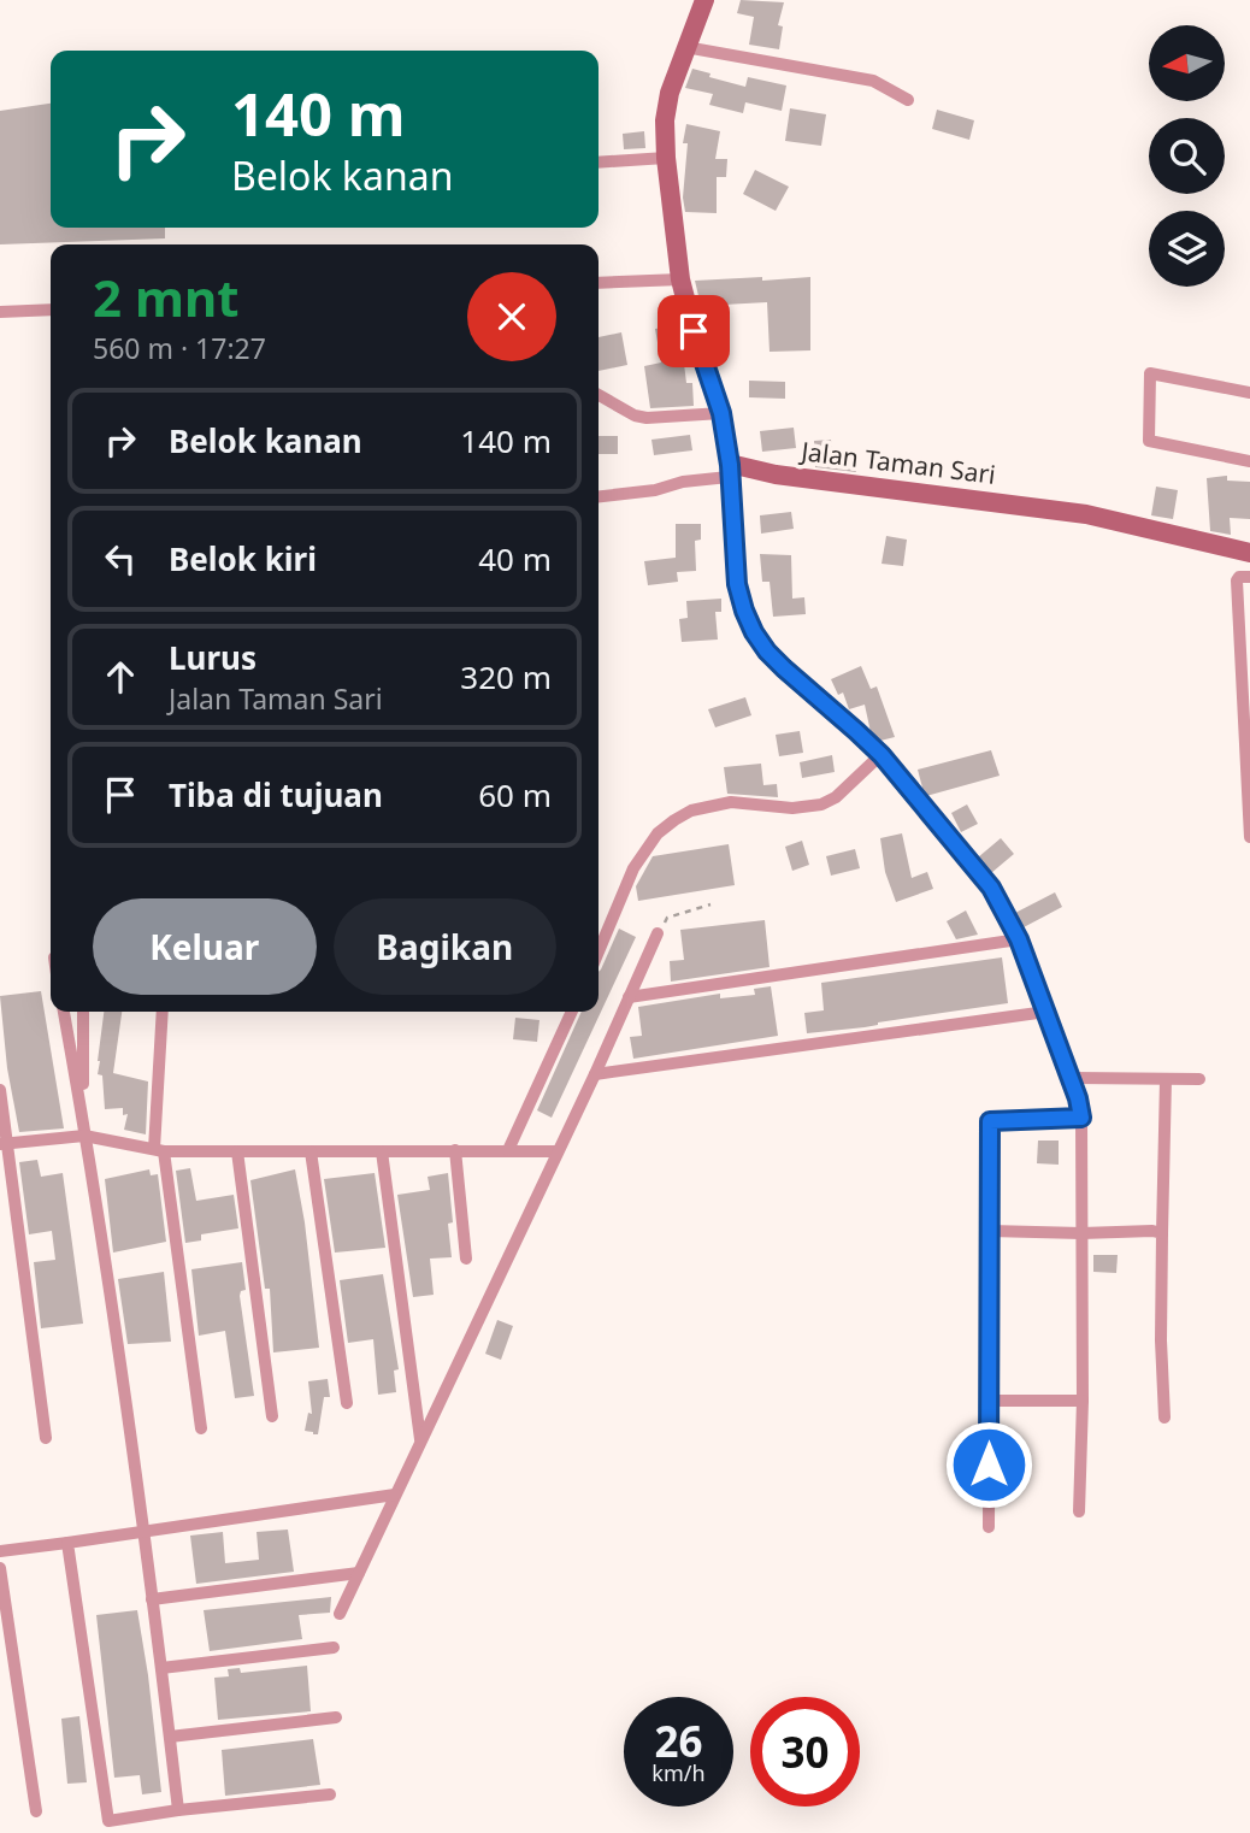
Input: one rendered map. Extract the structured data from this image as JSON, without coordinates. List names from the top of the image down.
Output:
{
  "streets": {
    "street": ["Jalan Taman Sari"]
  },
  "north": "left",
  "page": {
    "turn": ["140 m", "Belok kanan"],
    "heading": ["2 mnt", "560 m · 17:27"],
    "list": [
      {
        "name": "Belok kanan",
        "value": "140 m"
      },
      {
        "name": "Belok kiri",
        "value": "40 m"
      },
      {
        "name": "Lurus",
        "note": "Jalan Taman Sari",
        "value": "320 m"
      },
      {
        "name": "Tiba di tujuan",
        "value": "60 m"
      }
    ],
    "buttons": ["Keluar", "Bagikan"],
    "speed": "26 km/h",
    "limit": "30"
  }
}
